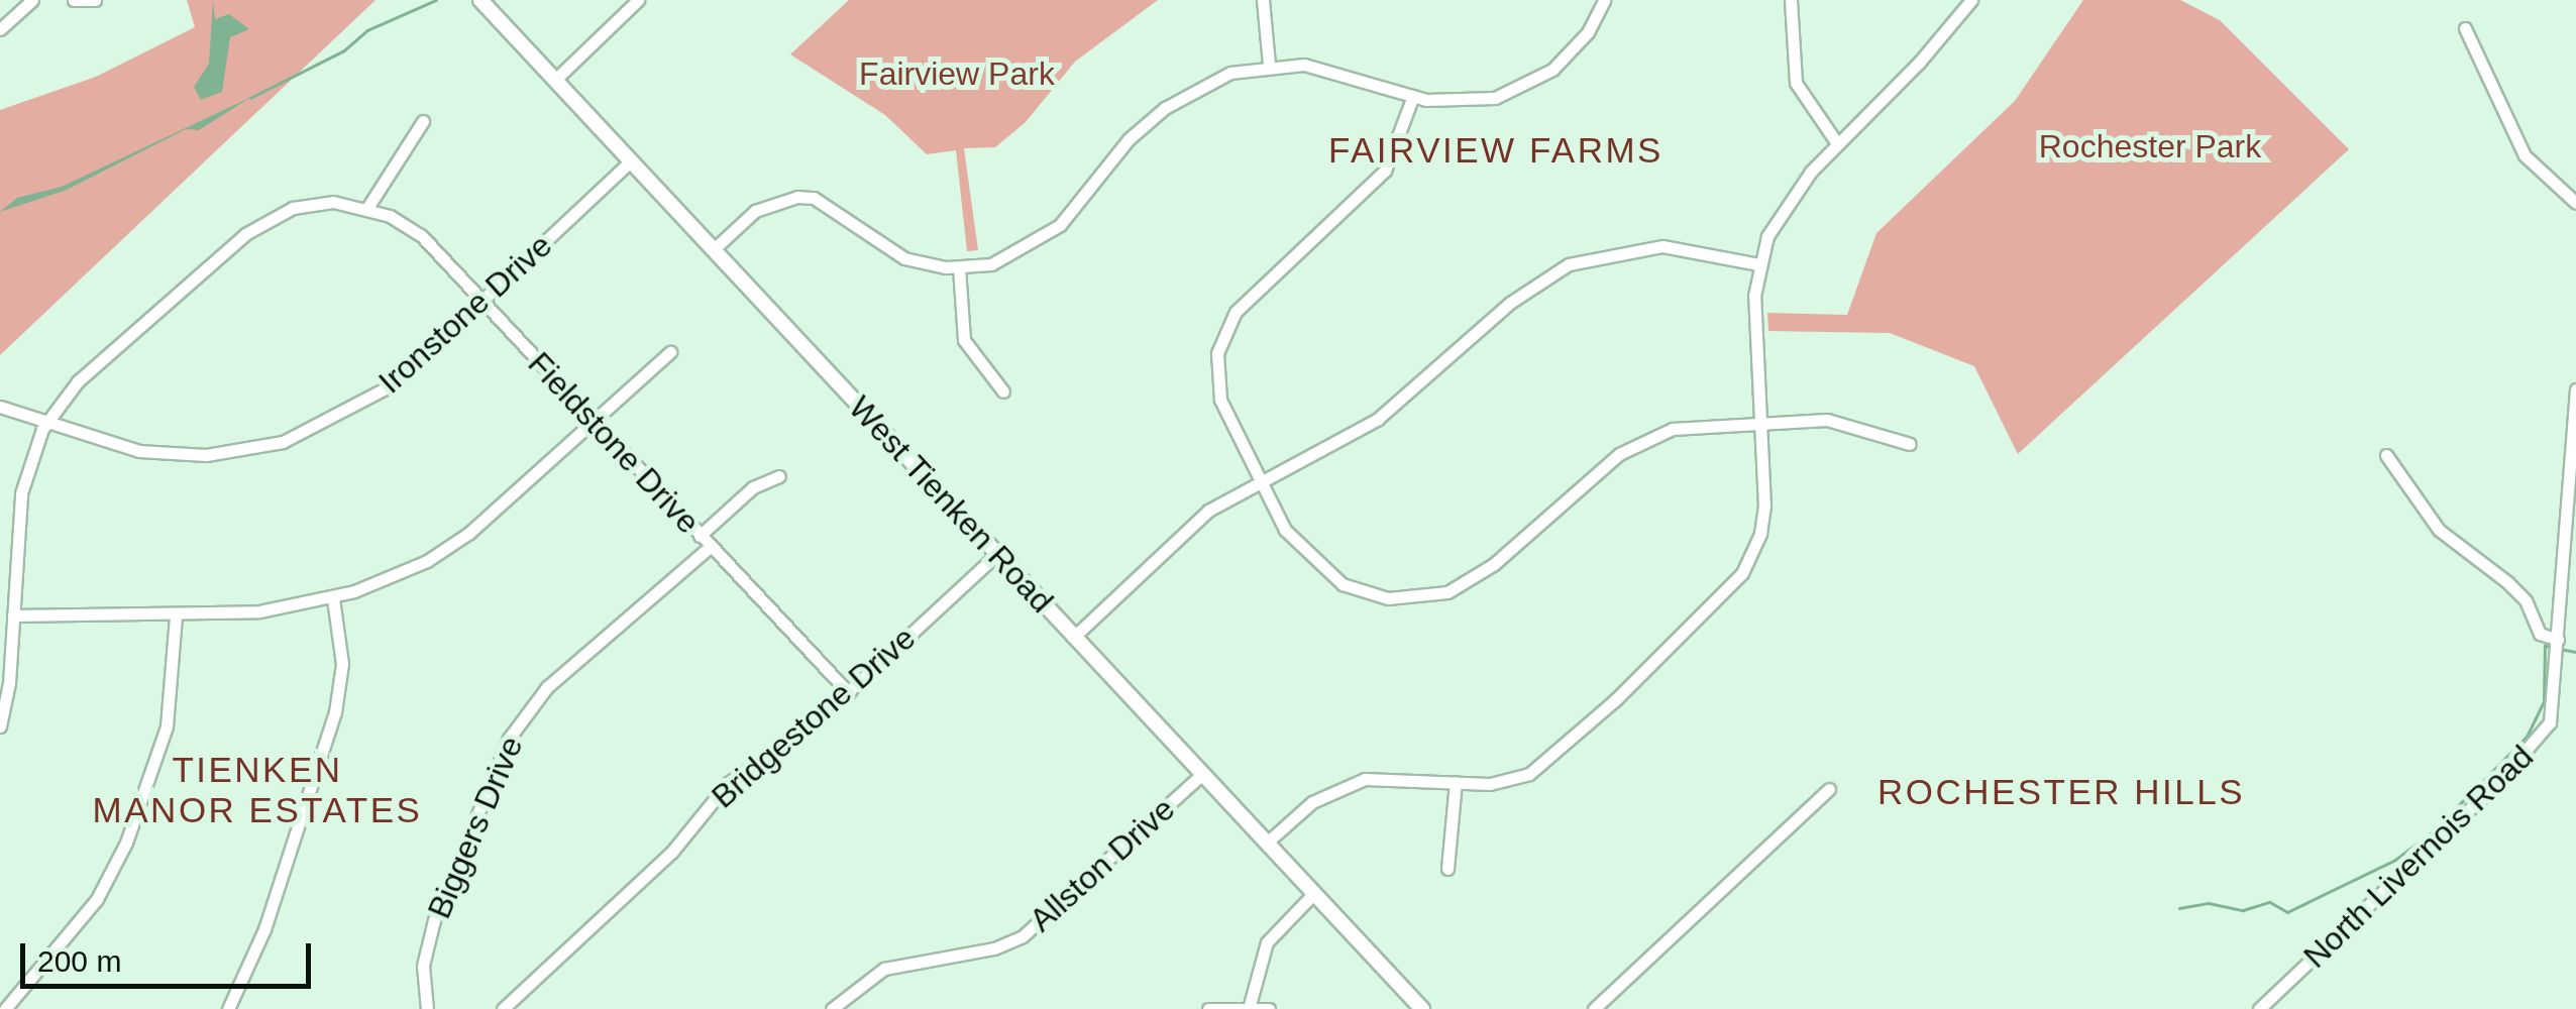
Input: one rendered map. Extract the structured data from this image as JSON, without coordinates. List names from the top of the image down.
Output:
{
  "streets": {
    "street": [
      "Ironstone Drive",
      "Fieldstone Drive",
      "West Tienken Road",
      "Bridgestone Drive",
      "Biggers Drive",
      "North Livernois Road",
      "Allston Drive"
    ]
  },
  "crossings": [
    ["Ironstone Drive", "Fieldstone Drive"],
    ["Ironstone Drive", "West Tienken Road"],
    ["Fieldstone Drive", "Bridgestone Drive"],
    ["Fieldstone Drive", "Biggers Drive"],
    ["West Tienken Road", "Bridgestone Drive"],
    ["West Tienken Road", "Allston Drive"]
  ],
  "districts": ["FAIRVIEW FARMS", "TIENKEN MANOR ESTATES", "ROCHESTER HILLS"],
  "parks": ["Fairview Park", "Rochester Park"],
  "scale_bar": "200 m"
}
